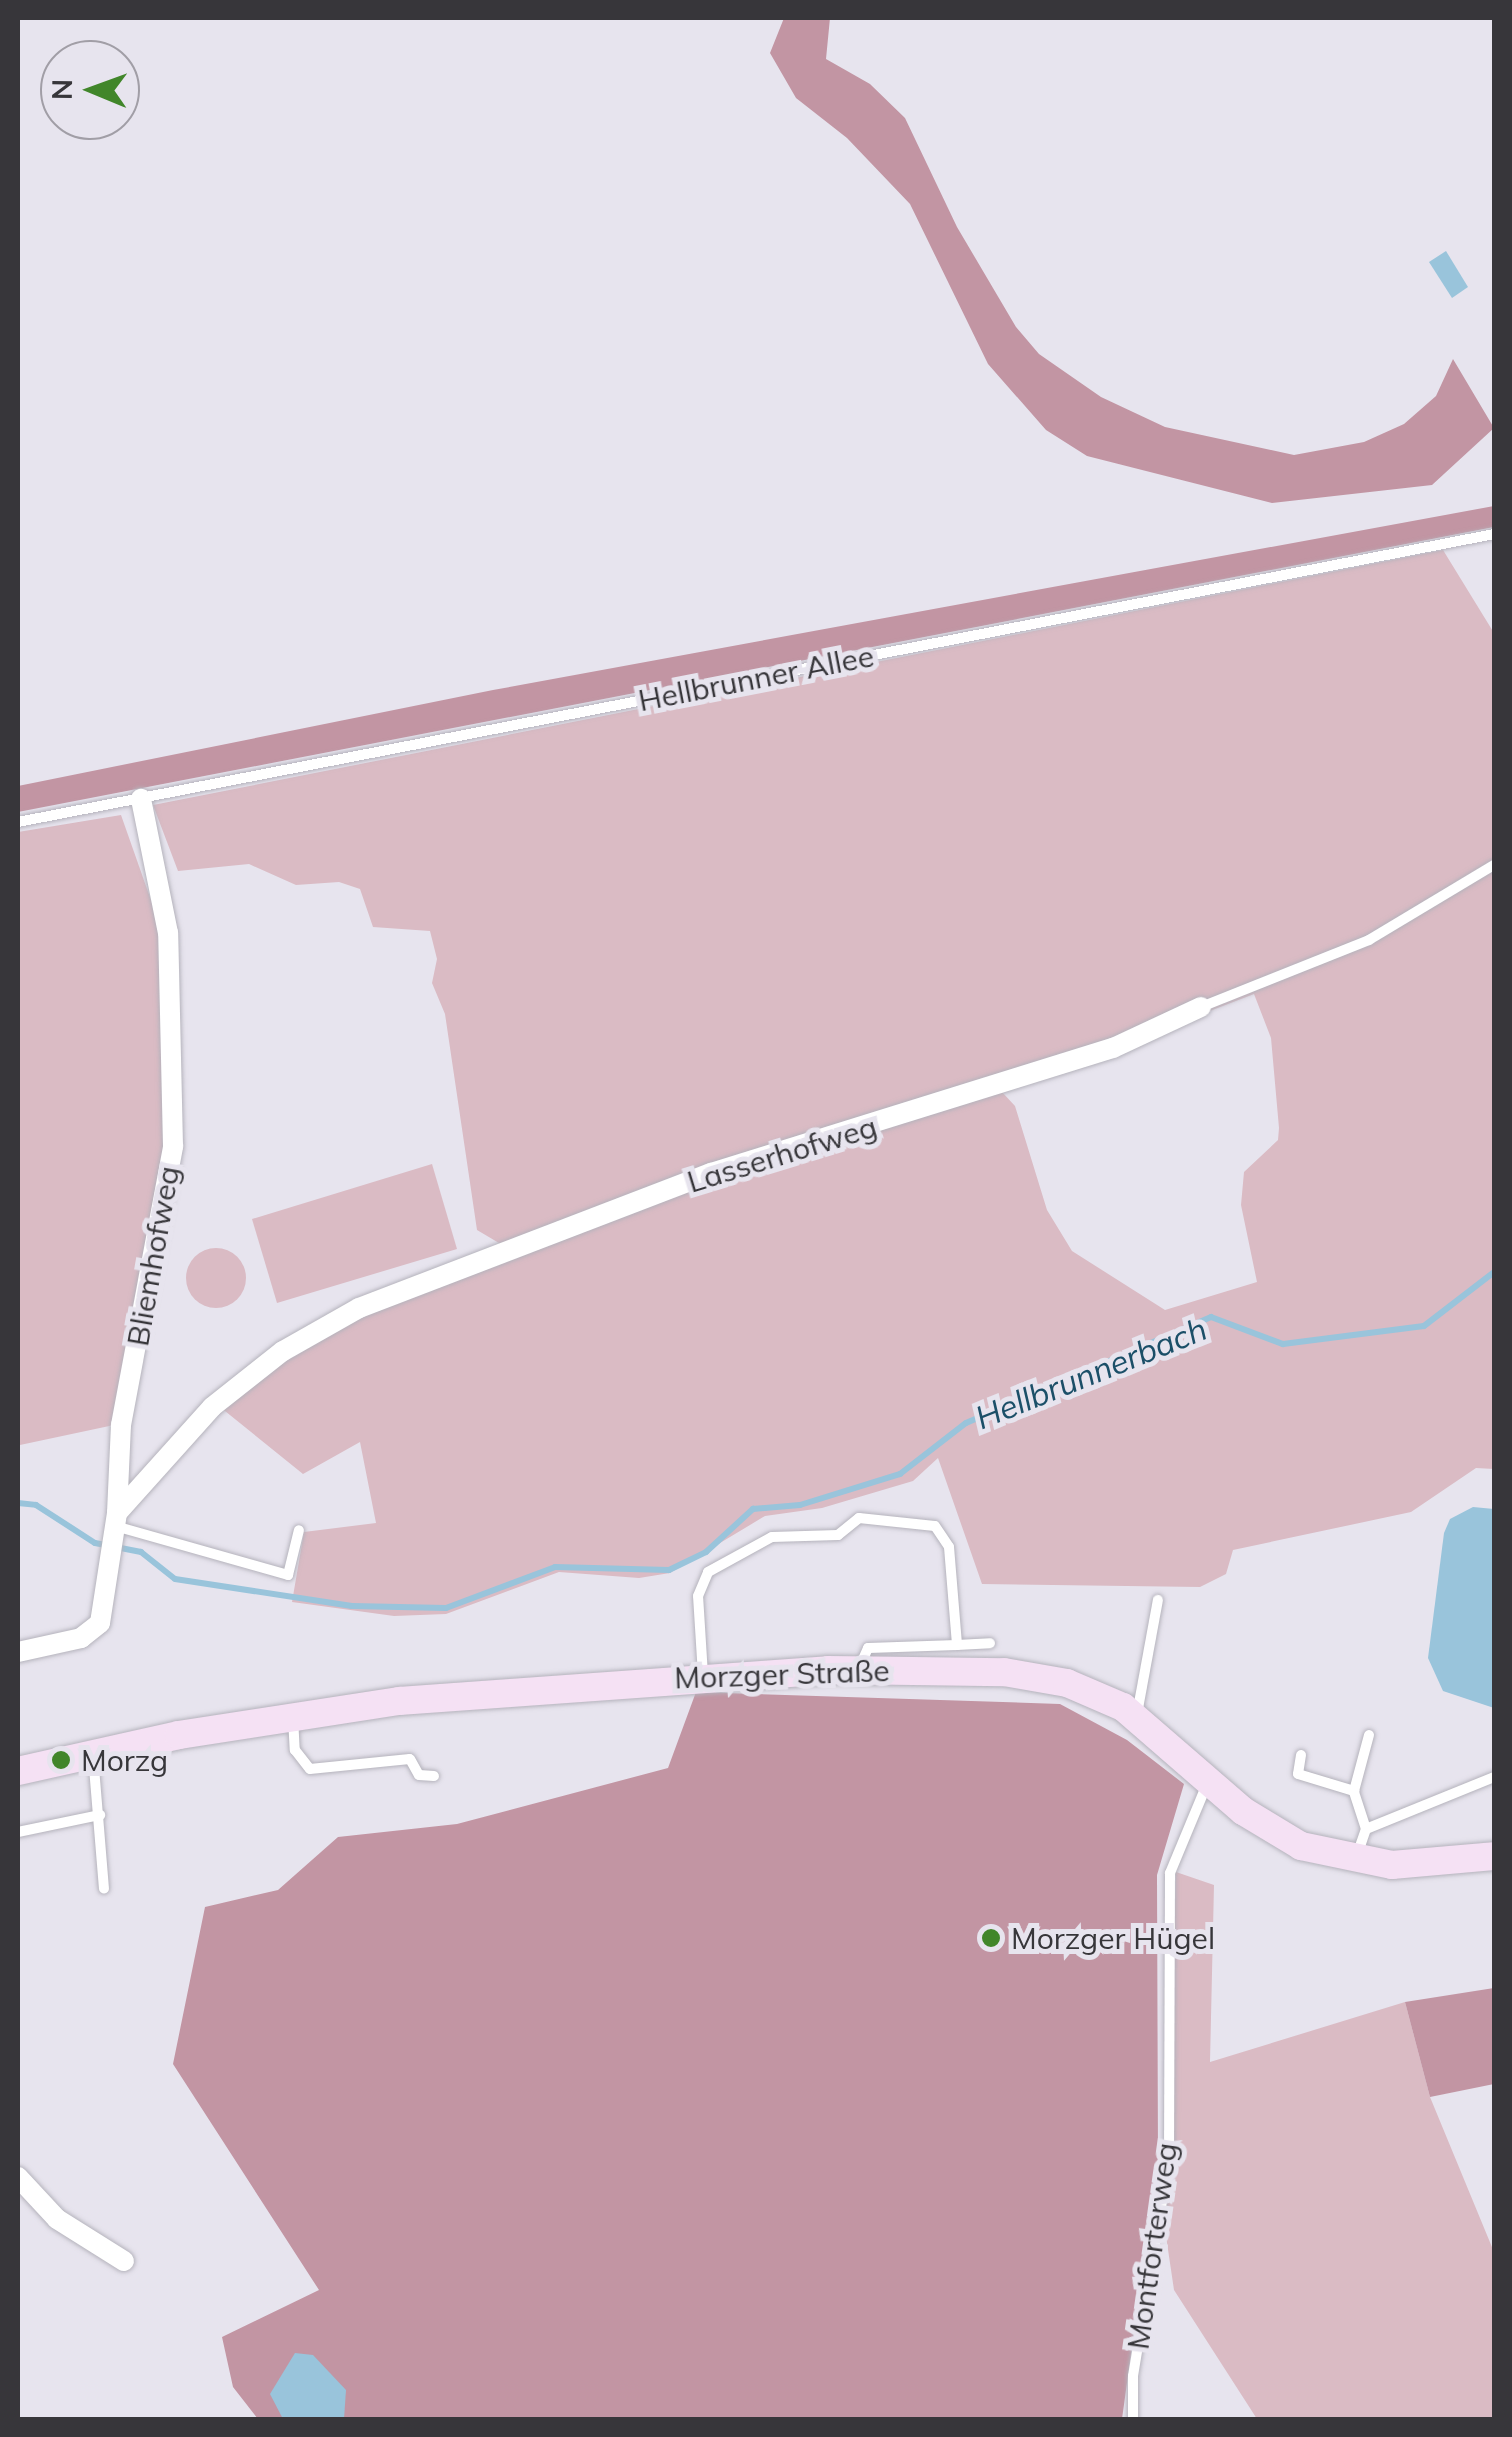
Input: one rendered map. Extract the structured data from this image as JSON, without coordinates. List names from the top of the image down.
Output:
{
  "streets": {
    "street": ["Lasserhofweg", "Bliemhofweg", "Morzger Straße"],
    "lane": ["Hellbrunner Allee", "Montforterweg"]
  },
  "crossings": [
    ["Hellbrunner Allee", "Bliemhofweg"],
    ["Lasserhofweg", "Bliemhofweg"],
    ["Morzger Straße", "Montforterweg"]
  ],
  "water": ["Hellbrunnerbach"],
  "places": ["Morzg", "Morzger Hügel"],
  "north": "left"
}
